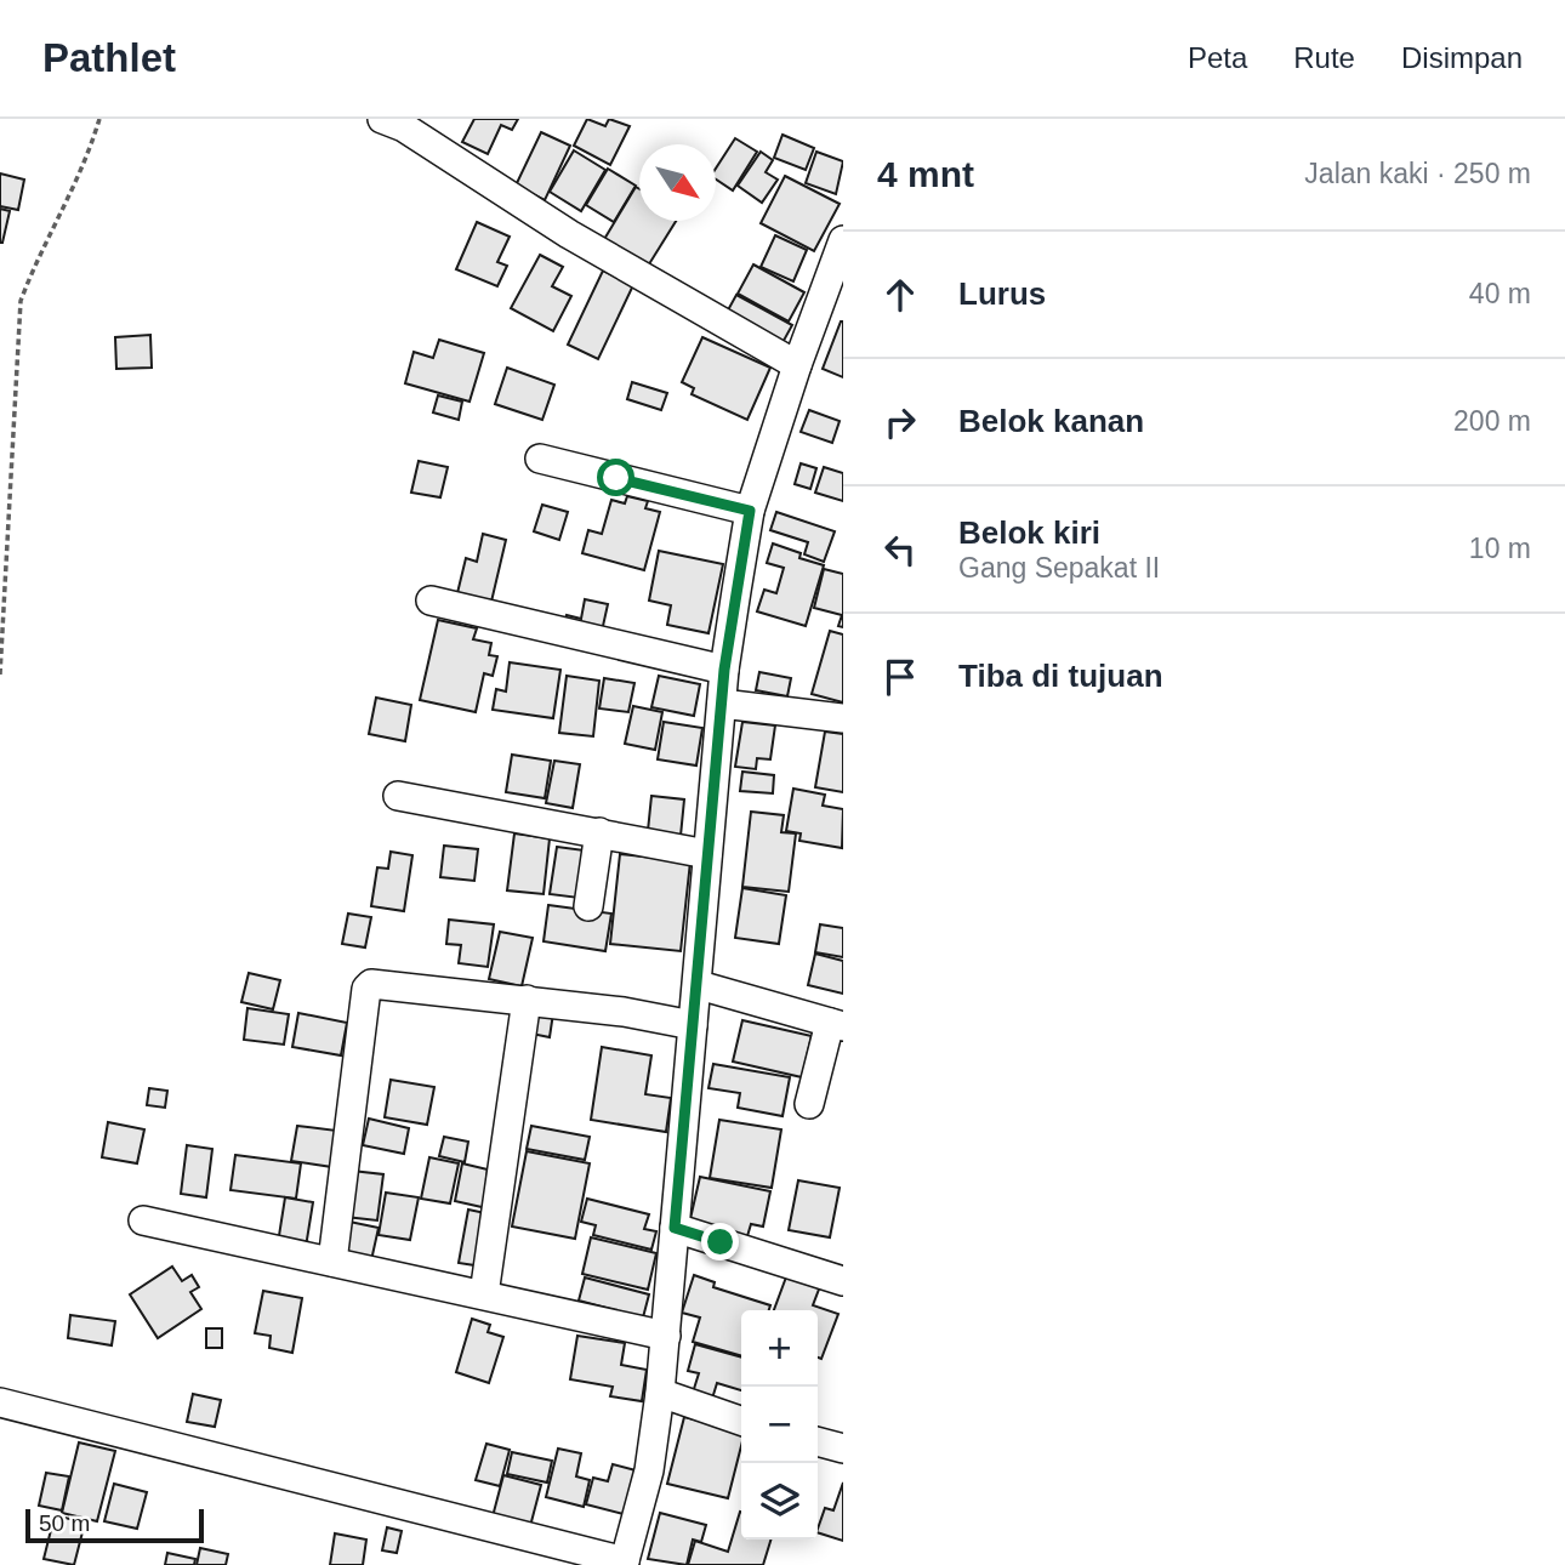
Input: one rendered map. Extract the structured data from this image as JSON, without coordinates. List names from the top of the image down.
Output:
{
  "scale_bar": "50 m",
  "north": "bottom right",
  "page": {
    "header": "Pathlet",
    "nav": ["Peta", "Rute", "Disimpan"],
    "heading": ["4 mnt", "Jalan kaki · 250 m"],
    "list": [
      ["Lurus", "40 m"],
      ["Belok kanan", "200 m"],
      ["Belok kiri", "Gang Sepakat II", "10 m"],
      "Tiba di tujuan"
    ],
    "map_buttons": ["+", "−"],
    "scale": "50 m"
  }
}
